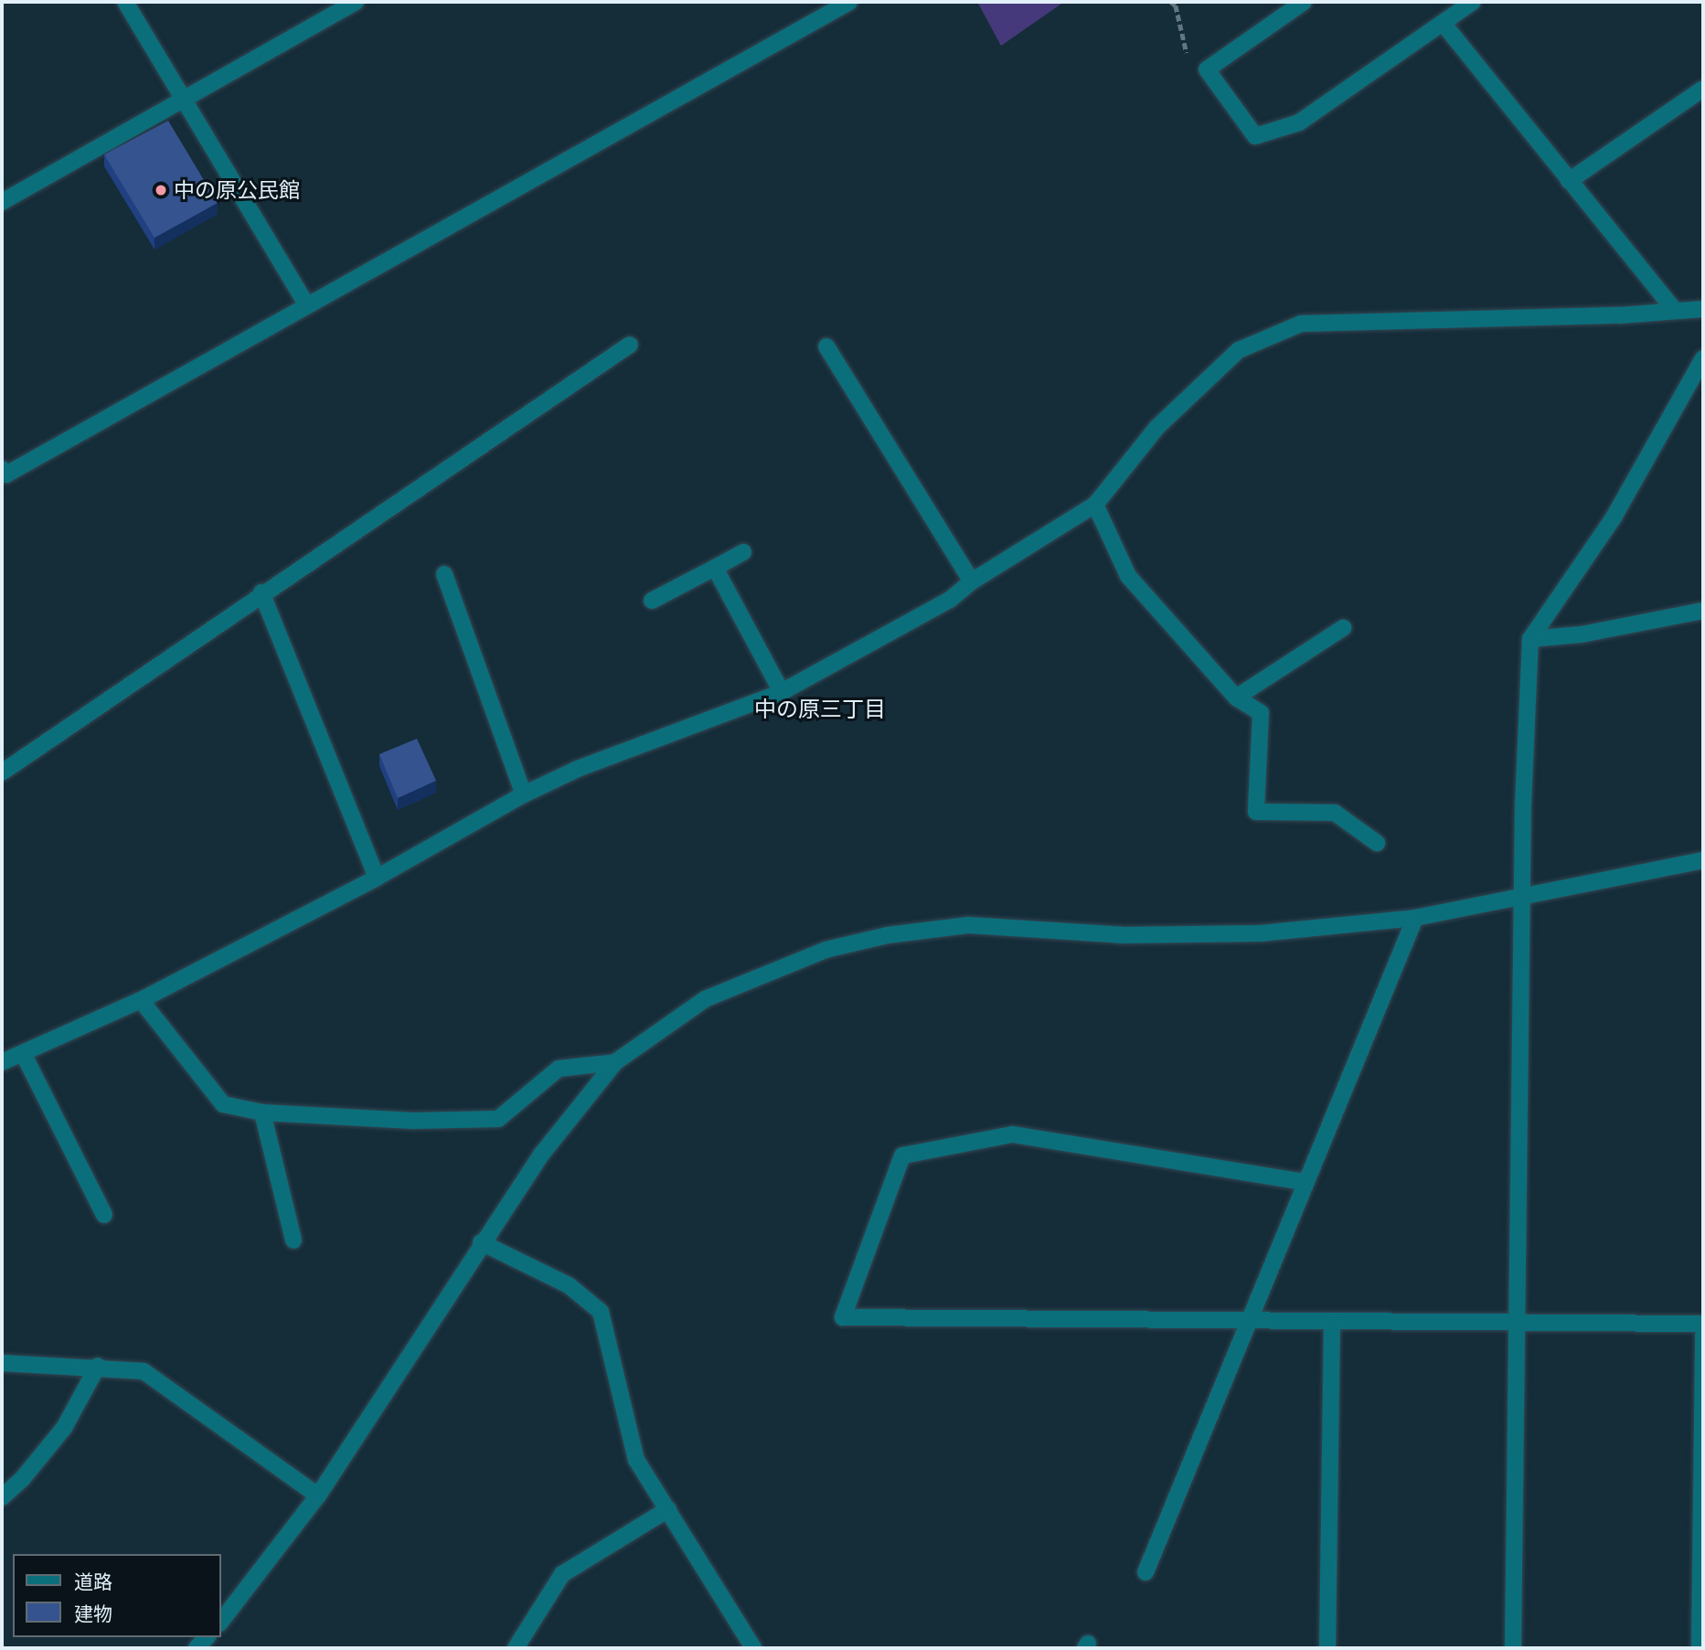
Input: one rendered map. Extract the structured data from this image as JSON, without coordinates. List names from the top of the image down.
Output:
{
  "districts": ["中の原三丁目"],
  "places": ["中の原公民館"],
  "legend": ["道路", "建物"]
}
